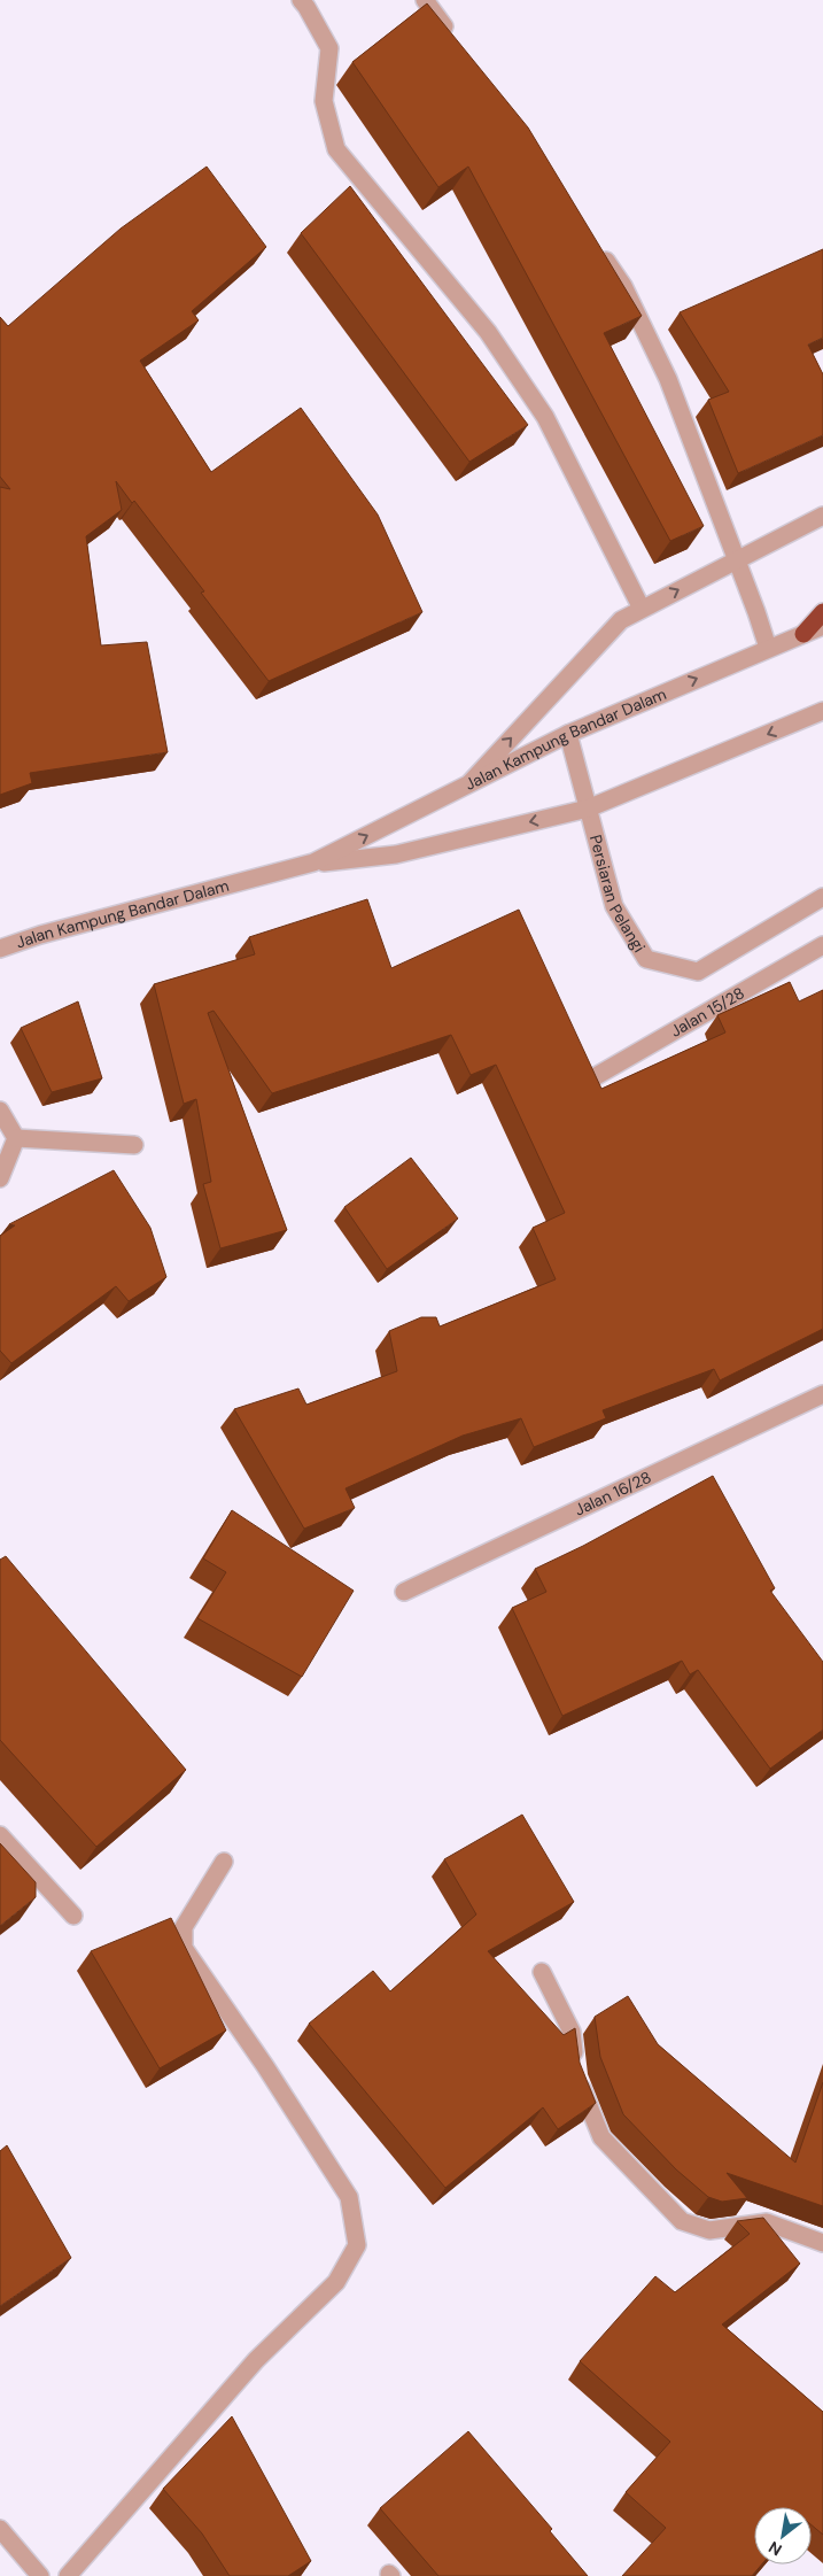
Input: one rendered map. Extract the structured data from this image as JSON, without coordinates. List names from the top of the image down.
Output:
{
  "streets": {
    "street": [
      "Jalan Kampung Bandar Dalam",
      "Persiaran Pelangi",
      "Jalan 15/28",
      "Jalan 16/28"
    ]
  },
  "crossings": [
    ["Jalan Kampung Bandar Dalam", "Persiaran Pelangi"]
  ],
  "north": "bottom left"
}
